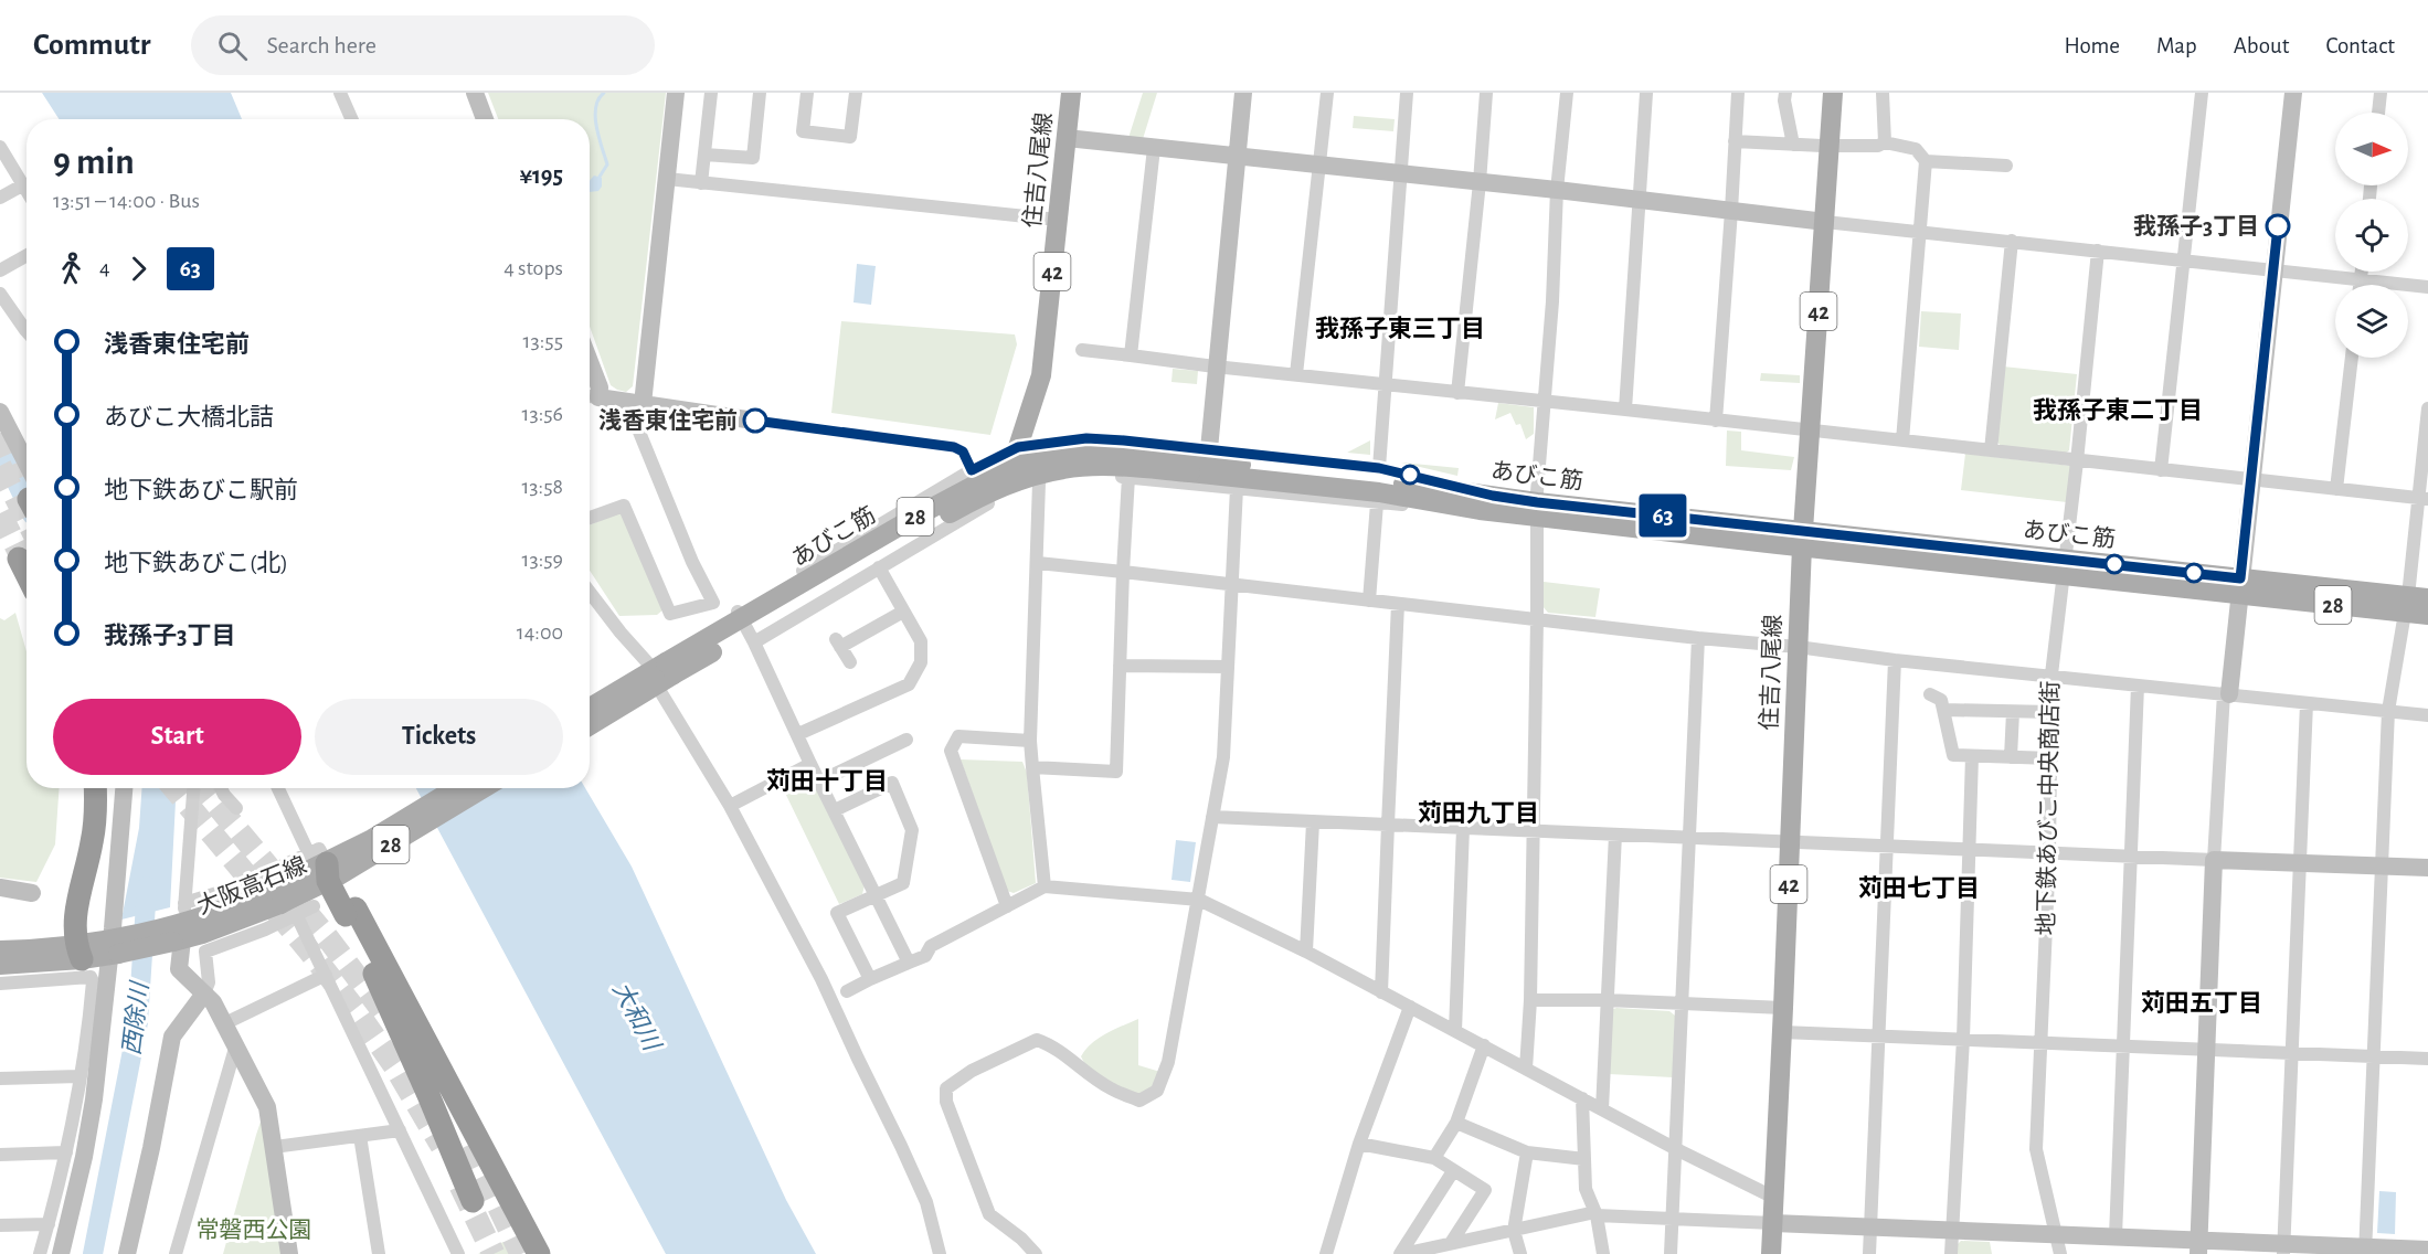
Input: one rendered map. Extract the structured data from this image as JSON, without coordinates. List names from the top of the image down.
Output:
{
  "streets": {
    "main road": [
      "住吉八尾線",
      "42",
      "あびこ筋",
      "28",
      "大阪高石線"
    ],
    "street": ["地下鉄あびこ中央商店街"]
  },
  "crossings": [
    ["住吉八尾線", "あびこ筋"],
    ["あびこ筋", "28"],
    ["あびこ筋", "地下鉄あびこ中央商店街"]
  ],
  "districts": [
    "我孫子東三丁目",
    "我孫子東二丁目",
    "苅田十丁目",
    "苅田九丁目",
    "苅田七丁目",
    "苅田五丁目"
  ],
  "water": ["大和川", "西除川"],
  "parks": ["常磐西公園"],
  "places": ["我孫子3丁目", "浅香東住宅前"],
  "lines": ["bus line 63"],
  "north": "right",
  "page": {
    "header": "Commutr",
    "search": "Search here",
    "nav": [
      "Home",
      "Map",
      "About",
      "Contact"
    ],
    "on_map": "63",
    "heading": ["9 min", "13:51 – 14:00 · Bus", "¥195"],
    "legs": ["4", "63", "4 stops"],
    "list": [
      {
        "name": "浅香東住宅前",
        "value": "13:55"
      },
      {
        "name": "あびこ大橋北詰",
        "value": "13:56"
      },
      {
        "name": "地下鉄あびこ駅前",
        "value": "13:58"
      },
      {
        "name": "地下鉄あびこ(北)",
        "value": "13:59"
      },
      {
        "name": "我孫子3丁目",
        "value": "14:00"
      }
    ],
    "buttons": ["Start", "Tickets"]
  }
}
